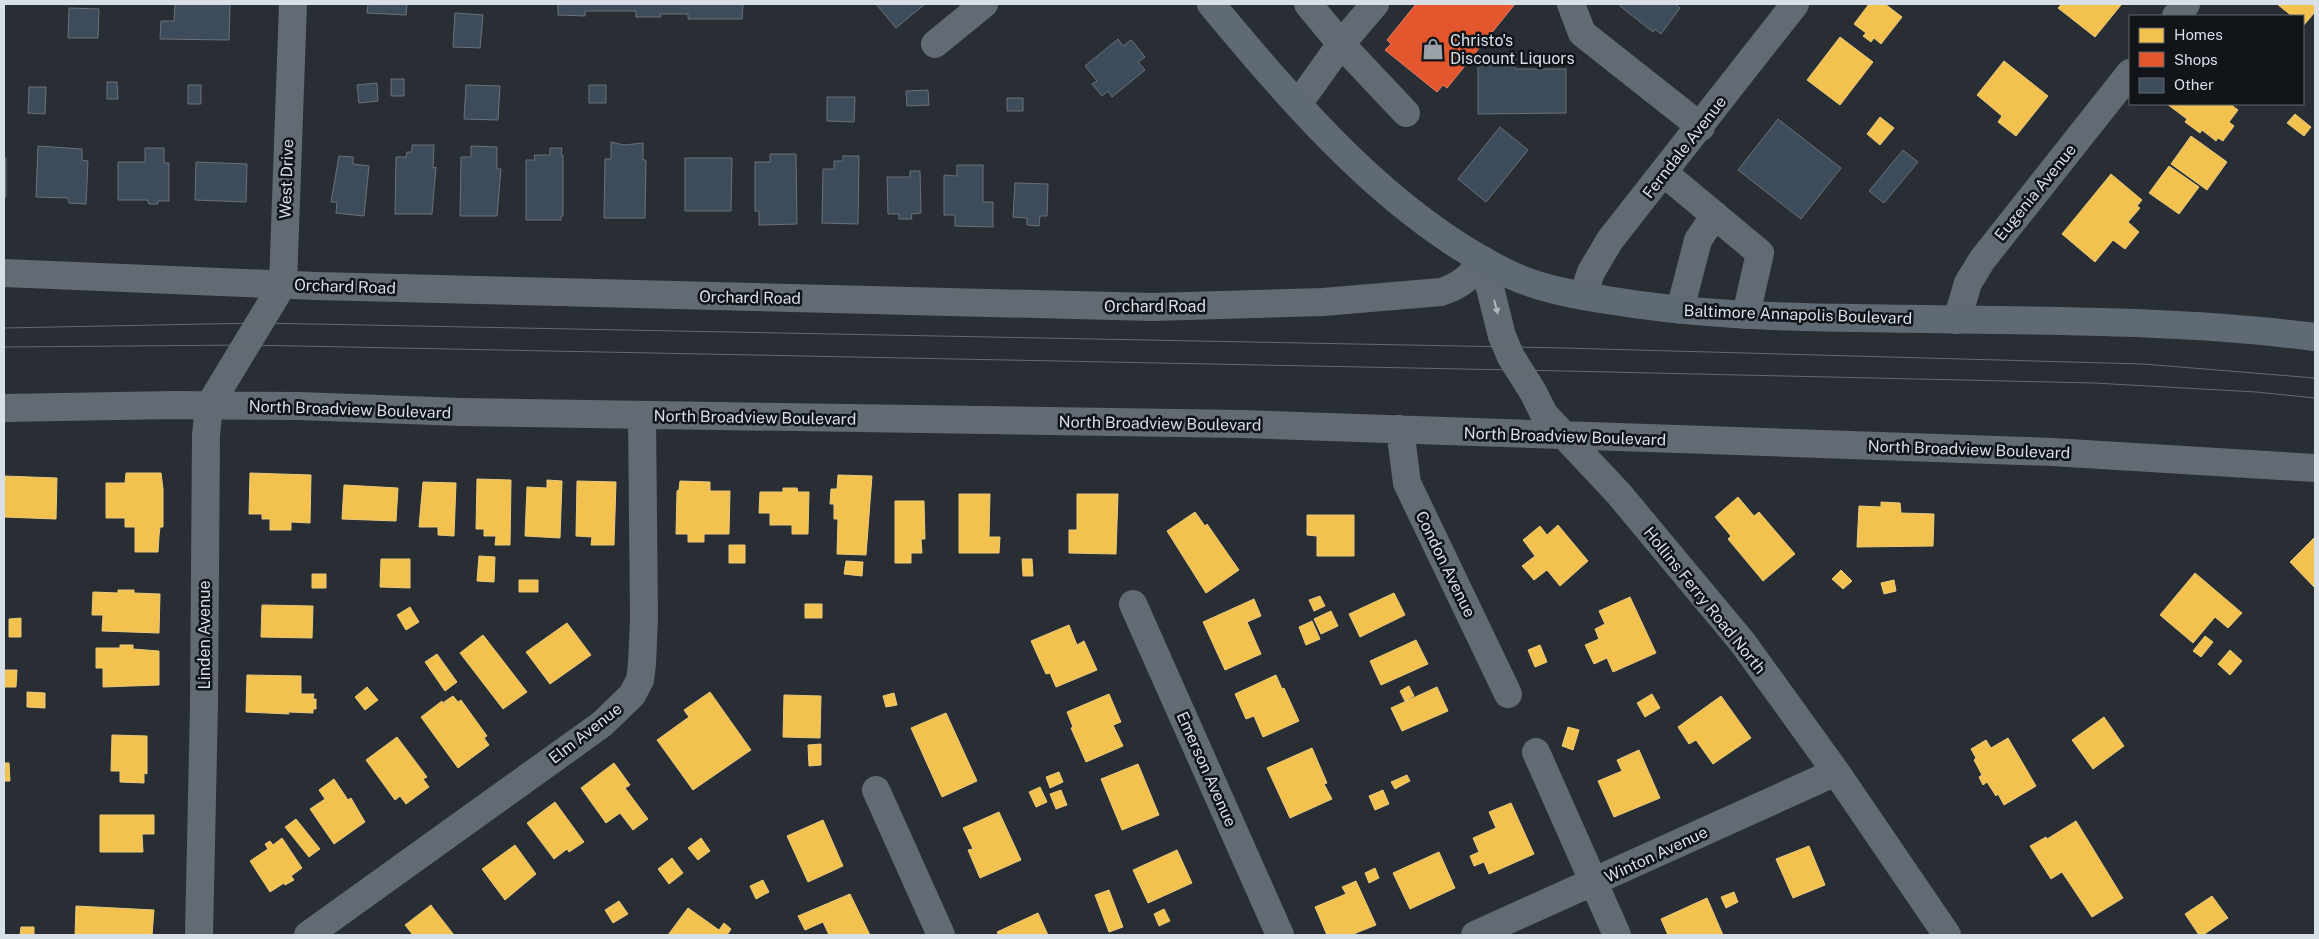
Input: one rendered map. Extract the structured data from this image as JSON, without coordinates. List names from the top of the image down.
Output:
{
  "streets": {
    "main road": ["Baltimore Annapolis Boulevard"],
    "street": [
      "Ferndale Avenue",
      "West Drive",
      "Eugenia Avenue",
      "Orchard Road",
      "North Broadview Boulevard",
      "Condon Avenue",
      "Hollins Ferry Road North",
      "Linden Avenue",
      "Elm Avenue",
      "Emerson Avenue",
      "Winton Avenue"
    ]
  },
  "crossings": [
    ["Ferndale Avenue", "Baltimore Annapolis Boulevard"],
    ["West Drive", "Orchard Road"],
    ["West Drive", "Linden Avenue"],
    ["Eugenia Avenue", "Baltimore Annapolis Boulevard"],
    ["Orchard Road", "Baltimore Annapolis Boulevard"],
    ["Orchard Road", "Hollins Ferry Road North"],
    ["Baltimore Annapolis Boulevard", "Hollins Ferry Road North"],
    ["North Broadview Boulevard", "Condon Avenue"],
    ["North Broadview Boulevard", "Hollins Ferry Road North"],
    ["North Broadview Boulevard", "Linden Avenue"],
    ["North Broadview Boulevard", "Elm Avenue"],
    ["Hollins Ferry Road North", "Winton Avenue"]
  ],
  "places": {
    "shop": ["Christo's Discount Liquors"]
  },
  "legend": ["Homes", "Shops", "Other"]
}
